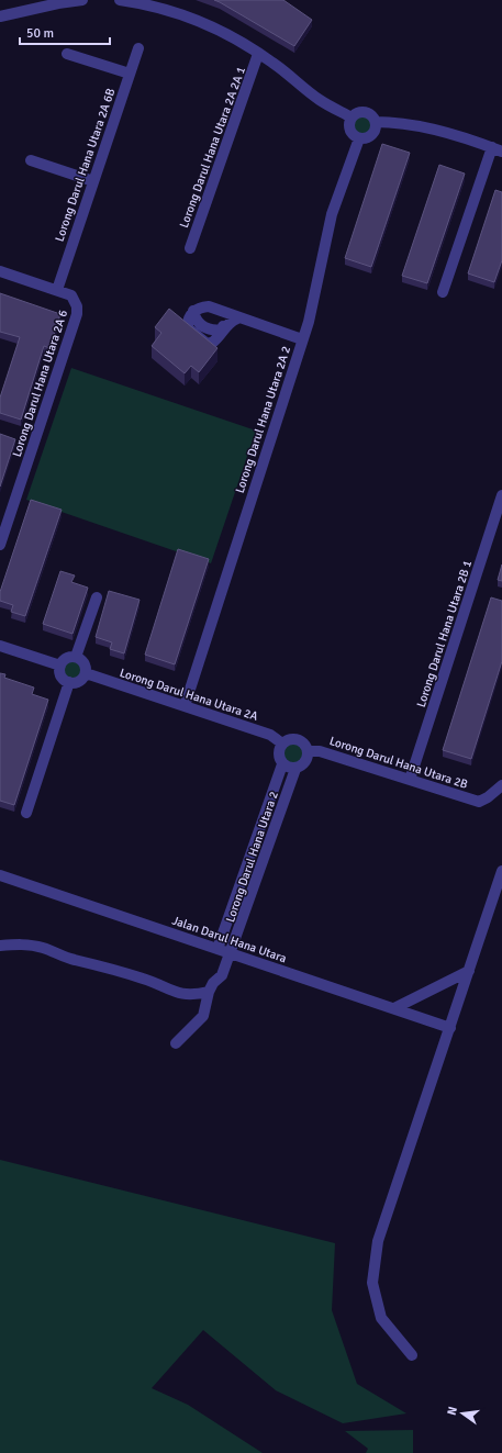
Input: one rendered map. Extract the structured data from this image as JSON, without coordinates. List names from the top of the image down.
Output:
{
  "streets": {
    "street": [
      "Lorong Darul Hana Utara 2A 2A 1",
      "Lorong Darul Hana Utara 2A 6B",
      "Lorong Darul Hana Utara 2A 6",
      "Lorong Darul Hana Utara 2A 2",
      "Lorong Darul Hana Utara 2B 1",
      "Lorong Darul Hana Utara 2A",
      "Lorong Darul Hana Utara 2B",
      "Lorong Darul Hana Utara 2",
      "Jalan Darul Hana Utara"
    ]
  },
  "crossings": [
    ["Lorong Darul Hana Utara 2A 6B", "Lorong Darul Hana Utara 2A 6"],
    ["Lorong Darul Hana Utara 2A 2", "Lorong Darul Hana Utara 2A"],
    ["Lorong Darul Hana Utara 2B 1", "Lorong Darul Hana Utara 2B"],
    ["Lorong Darul Hana Utara 2A", "Lorong Darul Hana Utara 2B"],
    ["Lorong Darul Hana Utara 2A", "Lorong Darul Hana Utara 2"],
    ["Lorong Darul Hana Utara 2B", "Lorong Darul Hana Utara 2"],
    ["Lorong Darul Hana Utara 2", "Jalan Darul Hana Utara"]
  ],
  "scale_bar": "50 m",
  "north": "left"
}
